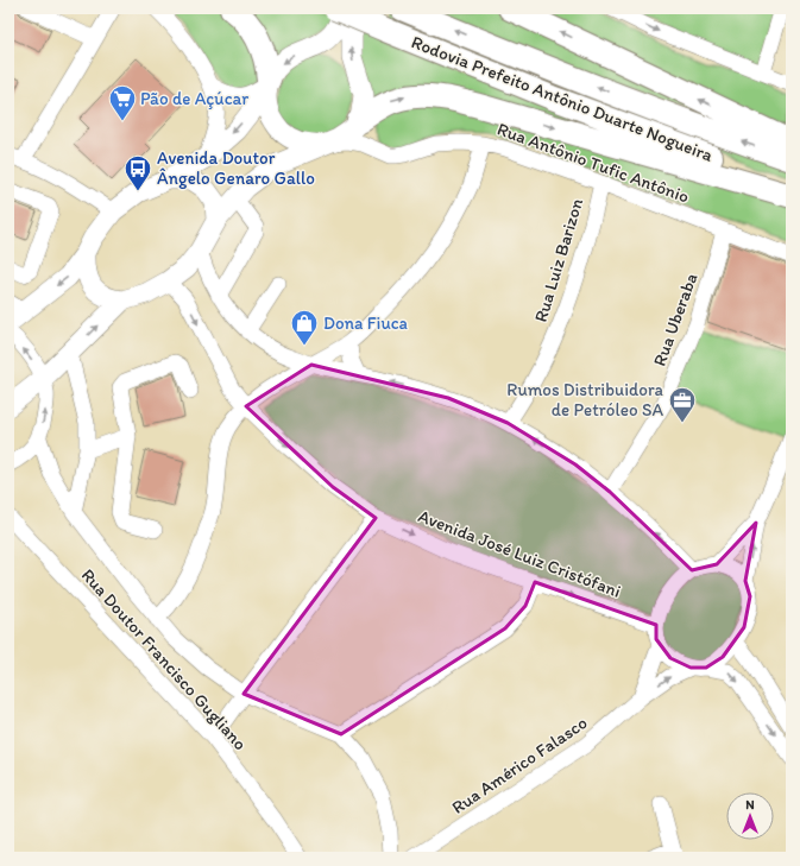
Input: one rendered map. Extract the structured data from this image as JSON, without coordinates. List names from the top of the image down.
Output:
{
  "streets": {
    "highway": ["Rodovia Prefeito Antônio Duarte Nogueira"],
    "street": [
      "Rua Antônio Tufic Antônio",
      "Rua Luiz Barizon",
      "Rua Uberaba",
      "Avenida José Luiz Cristófani",
      "Rua Doutor Francisco Gugliano",
      "Rua Américo Falasco"
    ]
  },
  "crossings": [
    ["Rua Antônio Tufic Antônio", "Rua Luiz Barizon"],
    ["Rua Antônio Tufic Antônio", "Rua Uberaba"],
    ["Avenida José Luiz Cristófani", "Rua Américo Falasco"]
  ],
  "places": {
    "supermarket": ["Pão de Açúcar"],
    "bus stop": ["Avenida Doutor Ângelo Genaro Gallo"],
    "shop": ["Dona Fiuca"],
    "office": ["Rumos Distribuidora de Petróleo SA"]
  },
  "north": "top"
}
